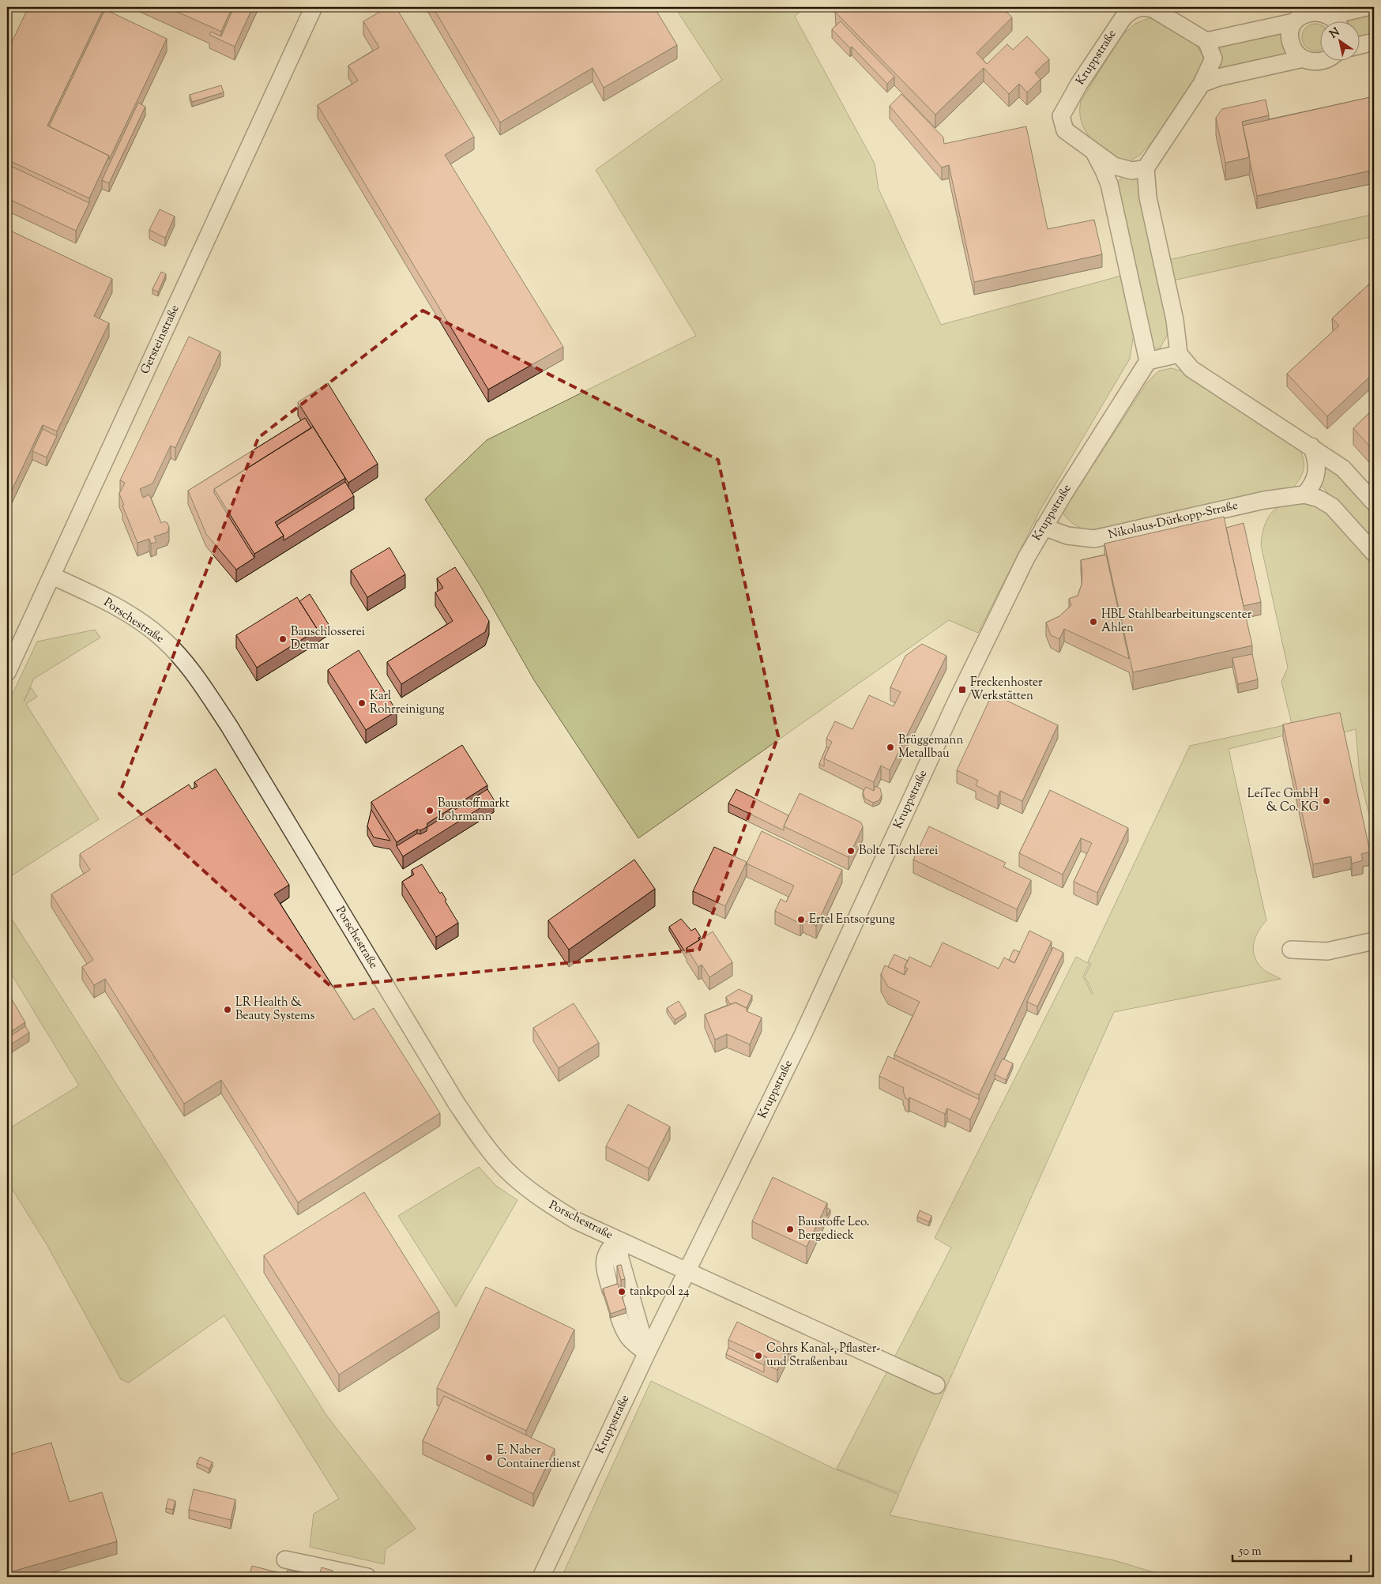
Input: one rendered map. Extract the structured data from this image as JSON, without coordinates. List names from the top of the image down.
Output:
{
  "streets": {
    "street": [
      "Kruppstraße",
      "Gersteinstraße",
      "Nikolaus-Dürkopp-Straße",
      "Porschestraße"
    ]
  },
  "crossings": [
    ["Kruppstraße", "Nikolaus-Dürkopp-Straße"],
    ["Kruppstraße", "Porschestraße"],
    ["Gersteinstraße", "Porschestraße"]
  ],
  "places": {
    "other": [
      "HBL Stahlbearbeitungscenter Ahlen",
      "Bauschlosserei Detmar",
      "Karl Rohrreinigung",
      "Brüggemann Metallbau",
      "LeiTec GmbH & Co. KG",
      "Baustoffmarkt Lohrmann",
      "Bolte Tischlerei",
      "Ertel Entsorgung",
      "LR Health & Beauty Systems",
      "Baustoffe Leo. Bergedieck",
      "tankpool 24",
      "Cohrs Kanal-, Pflaster- und Straßenbau",
      "E. Naber Containerdienst"
    ],
    "transit": ["Freckenhoster Werkstätten"]
  },
  "scale_bar": "50 m",
  "north": "top left"
}
